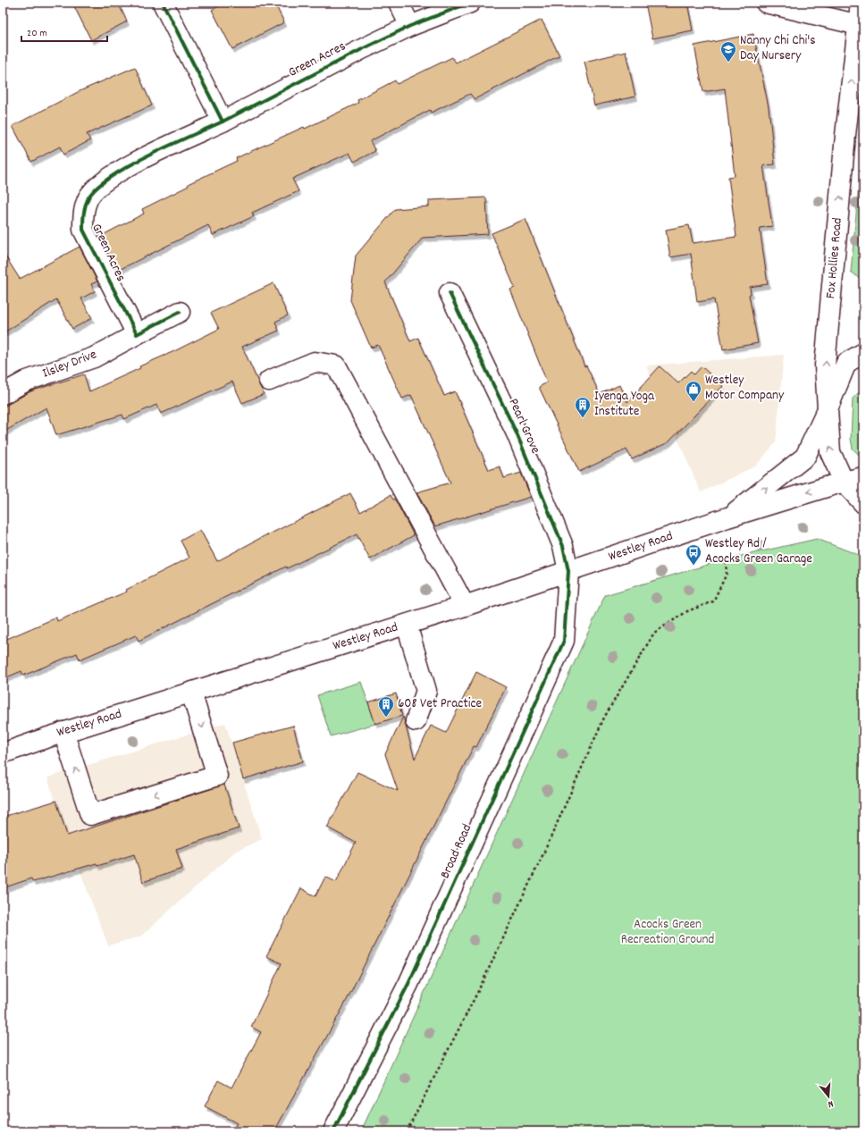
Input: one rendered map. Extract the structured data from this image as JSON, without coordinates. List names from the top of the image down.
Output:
{
  "streets": {
    "street": [
      "Green Acres",
      "Fox Hollies Road",
      "Ilsley Drive",
      "Pearl Grove",
      "Westley Road",
      "Broad Road"
    ]
  },
  "crossings": [
    ["Green Acres", "Ilsley Drive"],
    ["Fox Hollies Road", "Westley Road"],
    ["Pearl Grove", "Westley Road"],
    ["Pearl Grove", "Broad Road"],
    ["Westley Road", "Broad Road"]
  ],
  "one_way": ["Fox Hollies Road"],
  "parks": ["Acocks Green Recreation Ground"],
  "places": {
    "school or university": ["Nanny Chi Chi's Day Nursery"],
    "shop": ["Westley Motor Company"],
    "building": ["Iyenga Yoga Institute", "608 Vet Practice"],
    "bus stop": ["Westley Rd / Acocks Green Garage"]
  },
  "scale_bar": "20 m",
  "north": "bottom"
}
